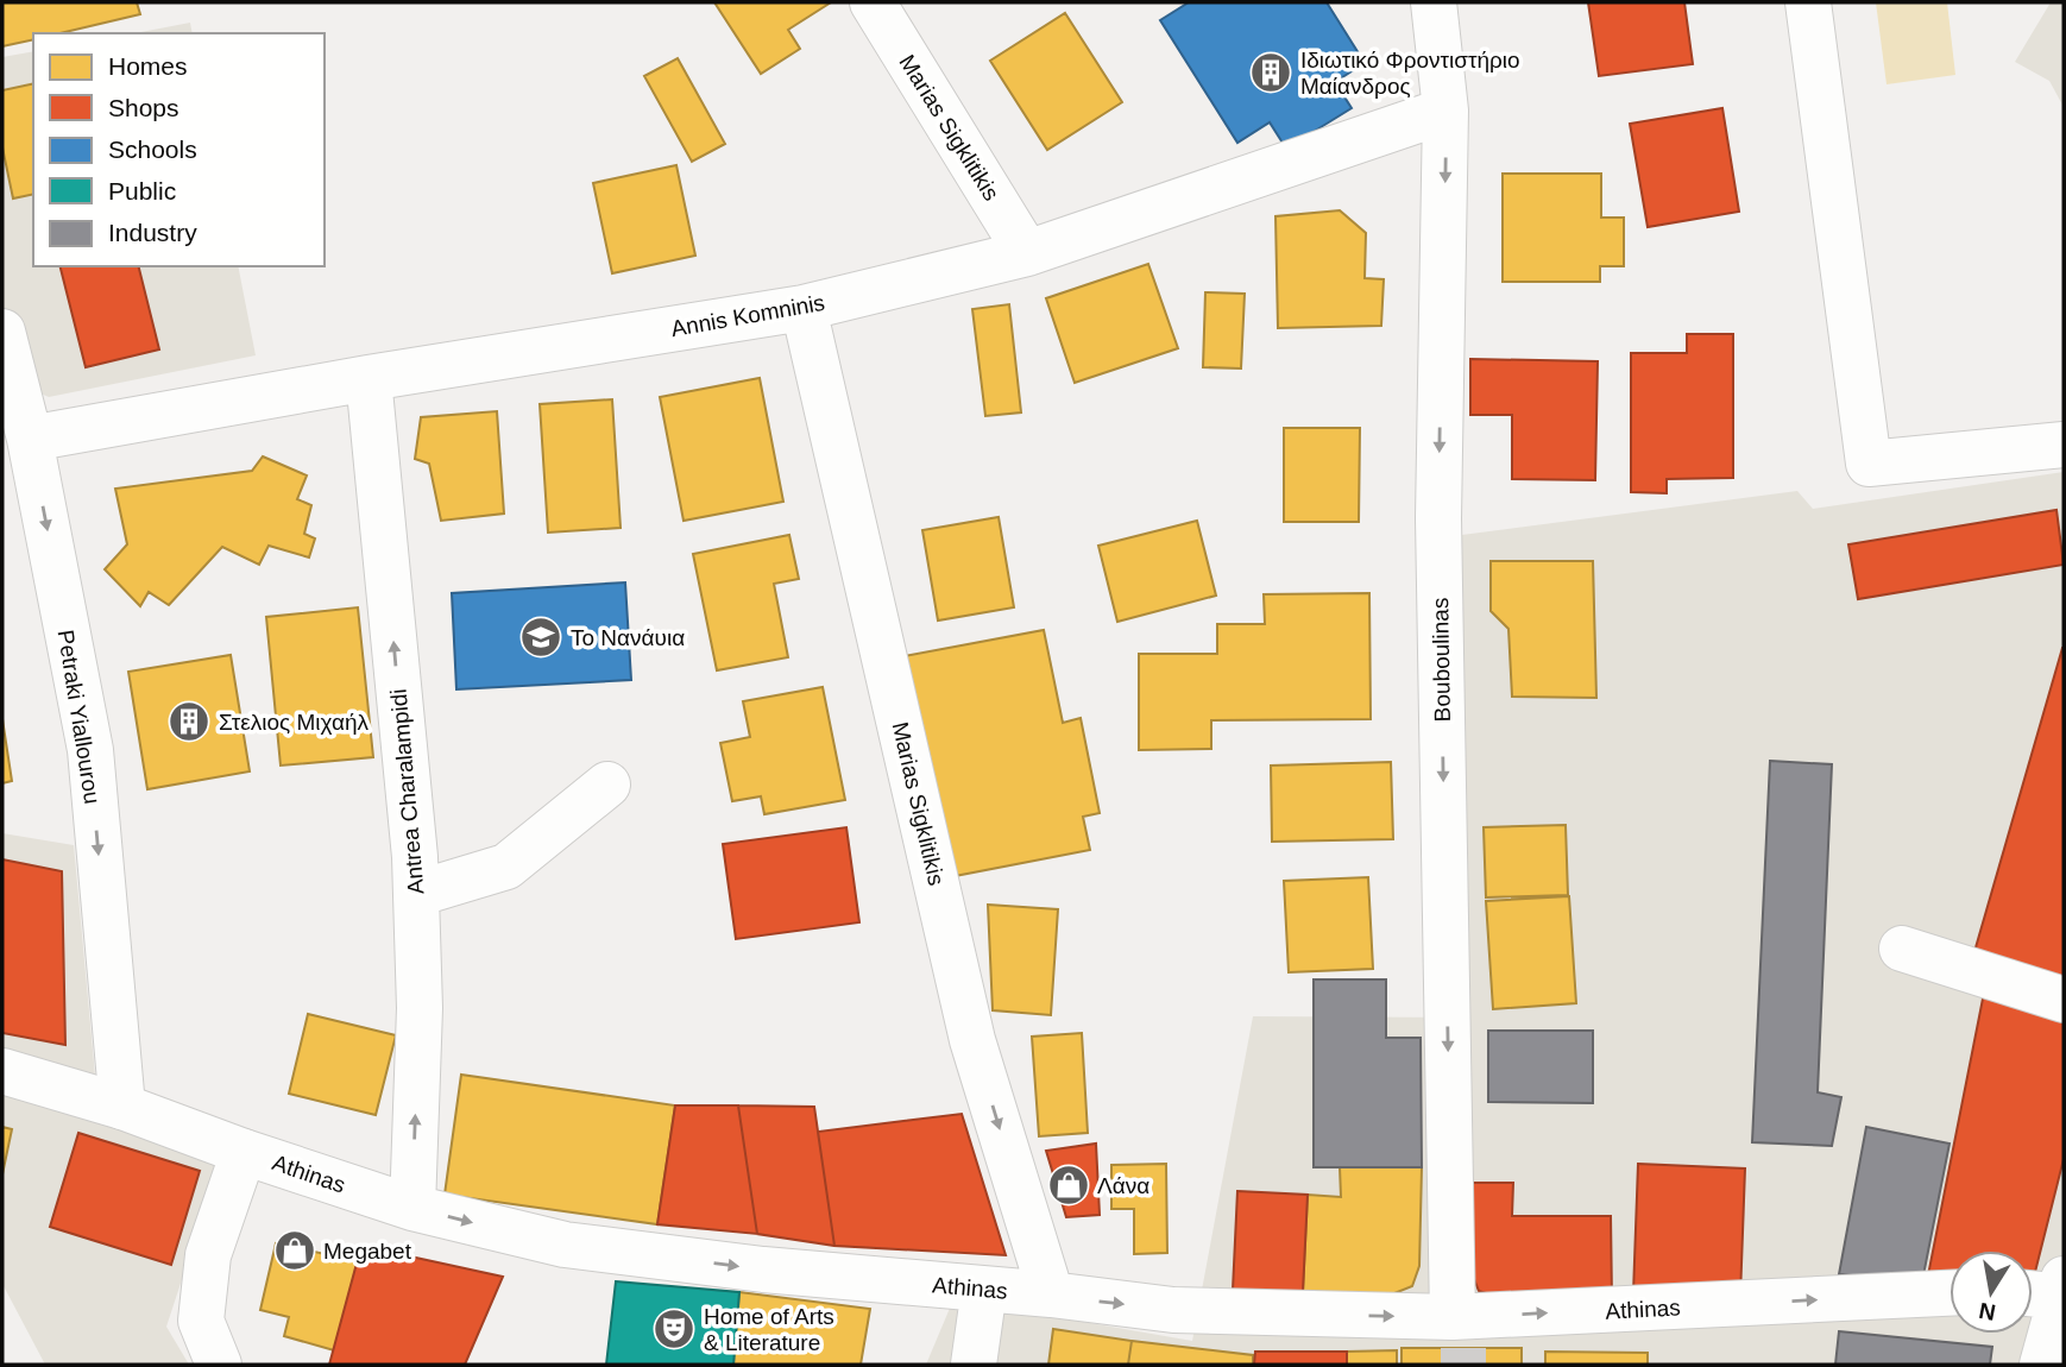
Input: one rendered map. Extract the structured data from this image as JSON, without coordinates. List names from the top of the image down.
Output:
{
  "streets": {
    "street": [
      "Marias Sigklitikis",
      "Annis Komninis",
      "Bouboulinas",
      "Petraki Yiallourou",
      "Antrea Charalampidi",
      "Athinas"
    ]
  },
  "crossings": [
    ["Marias Sigklitikis", "Annis Komninis"],
    ["Marias Sigklitikis", "Athinas"],
    ["Annis Komninis", "Bouboulinas"],
    ["Annis Komninis", "Petraki Yiallourou"],
    ["Annis Komninis", "Antrea Charalampidi"],
    ["Bouboulinas", "Athinas"],
    ["Petraki Yiallourou", "Athinas"],
    ["Antrea Charalampidi", "Athinas"]
  ],
  "one_way": [
    "Marias Sigklitikis",
    "Bouboulinas",
    "Petraki Yiallourou",
    "Antrea Charalampidi",
    "Athinas"
  ],
  "places": {
    "building": ["Ιδιωτικό Φροντιστήριο Μαίανδρος", "Στελιος Μιχαήλ"],
    "school or university": ["Το Νανάυια"],
    "shop": ["Λάνα", "Megabet"],
    "theatre": ["Home of Arts & Literature"]
  },
  "legend": [
    "Homes",
    "Shops",
    "Schools",
    "Public",
    "Industry"
  ],
  "north": "bottom"
}
